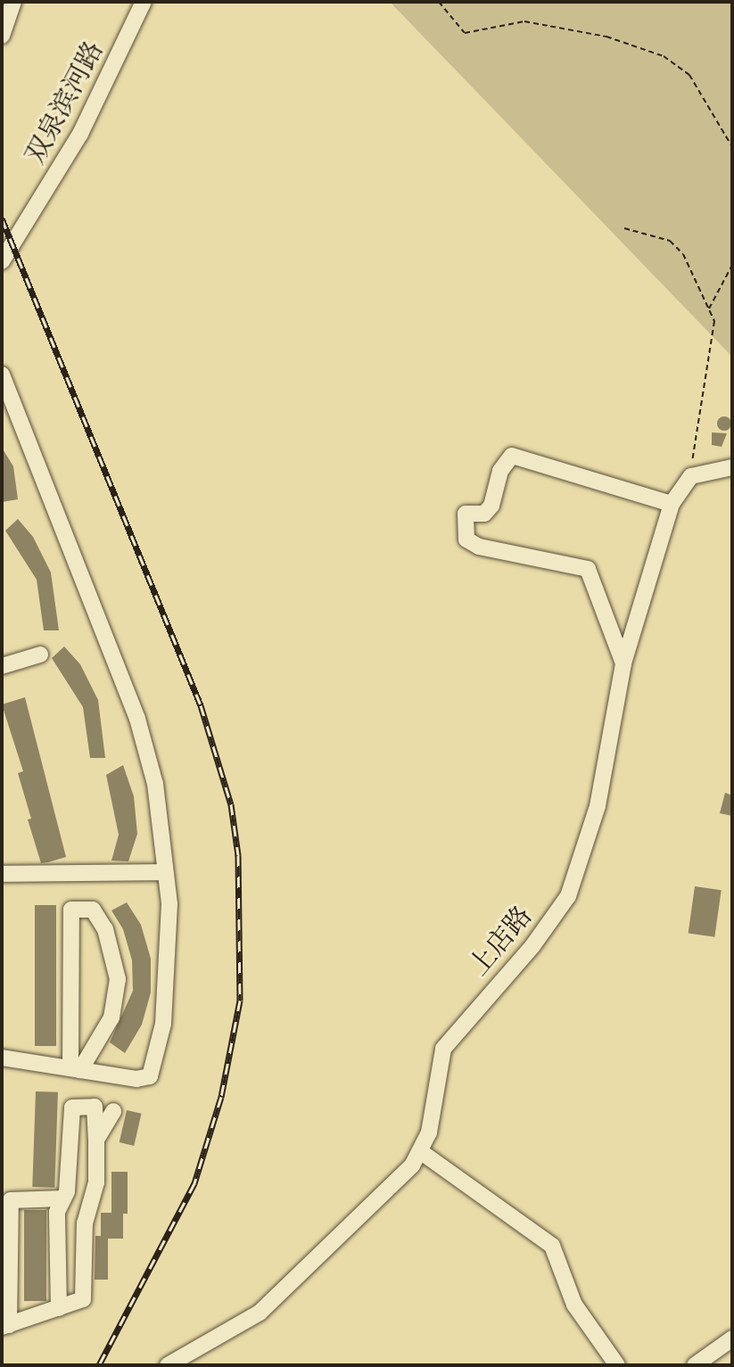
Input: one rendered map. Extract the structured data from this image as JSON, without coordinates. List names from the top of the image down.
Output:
{
  "streets": {
    "street": ["双泉滨河路", "上店路"]
  }
}
